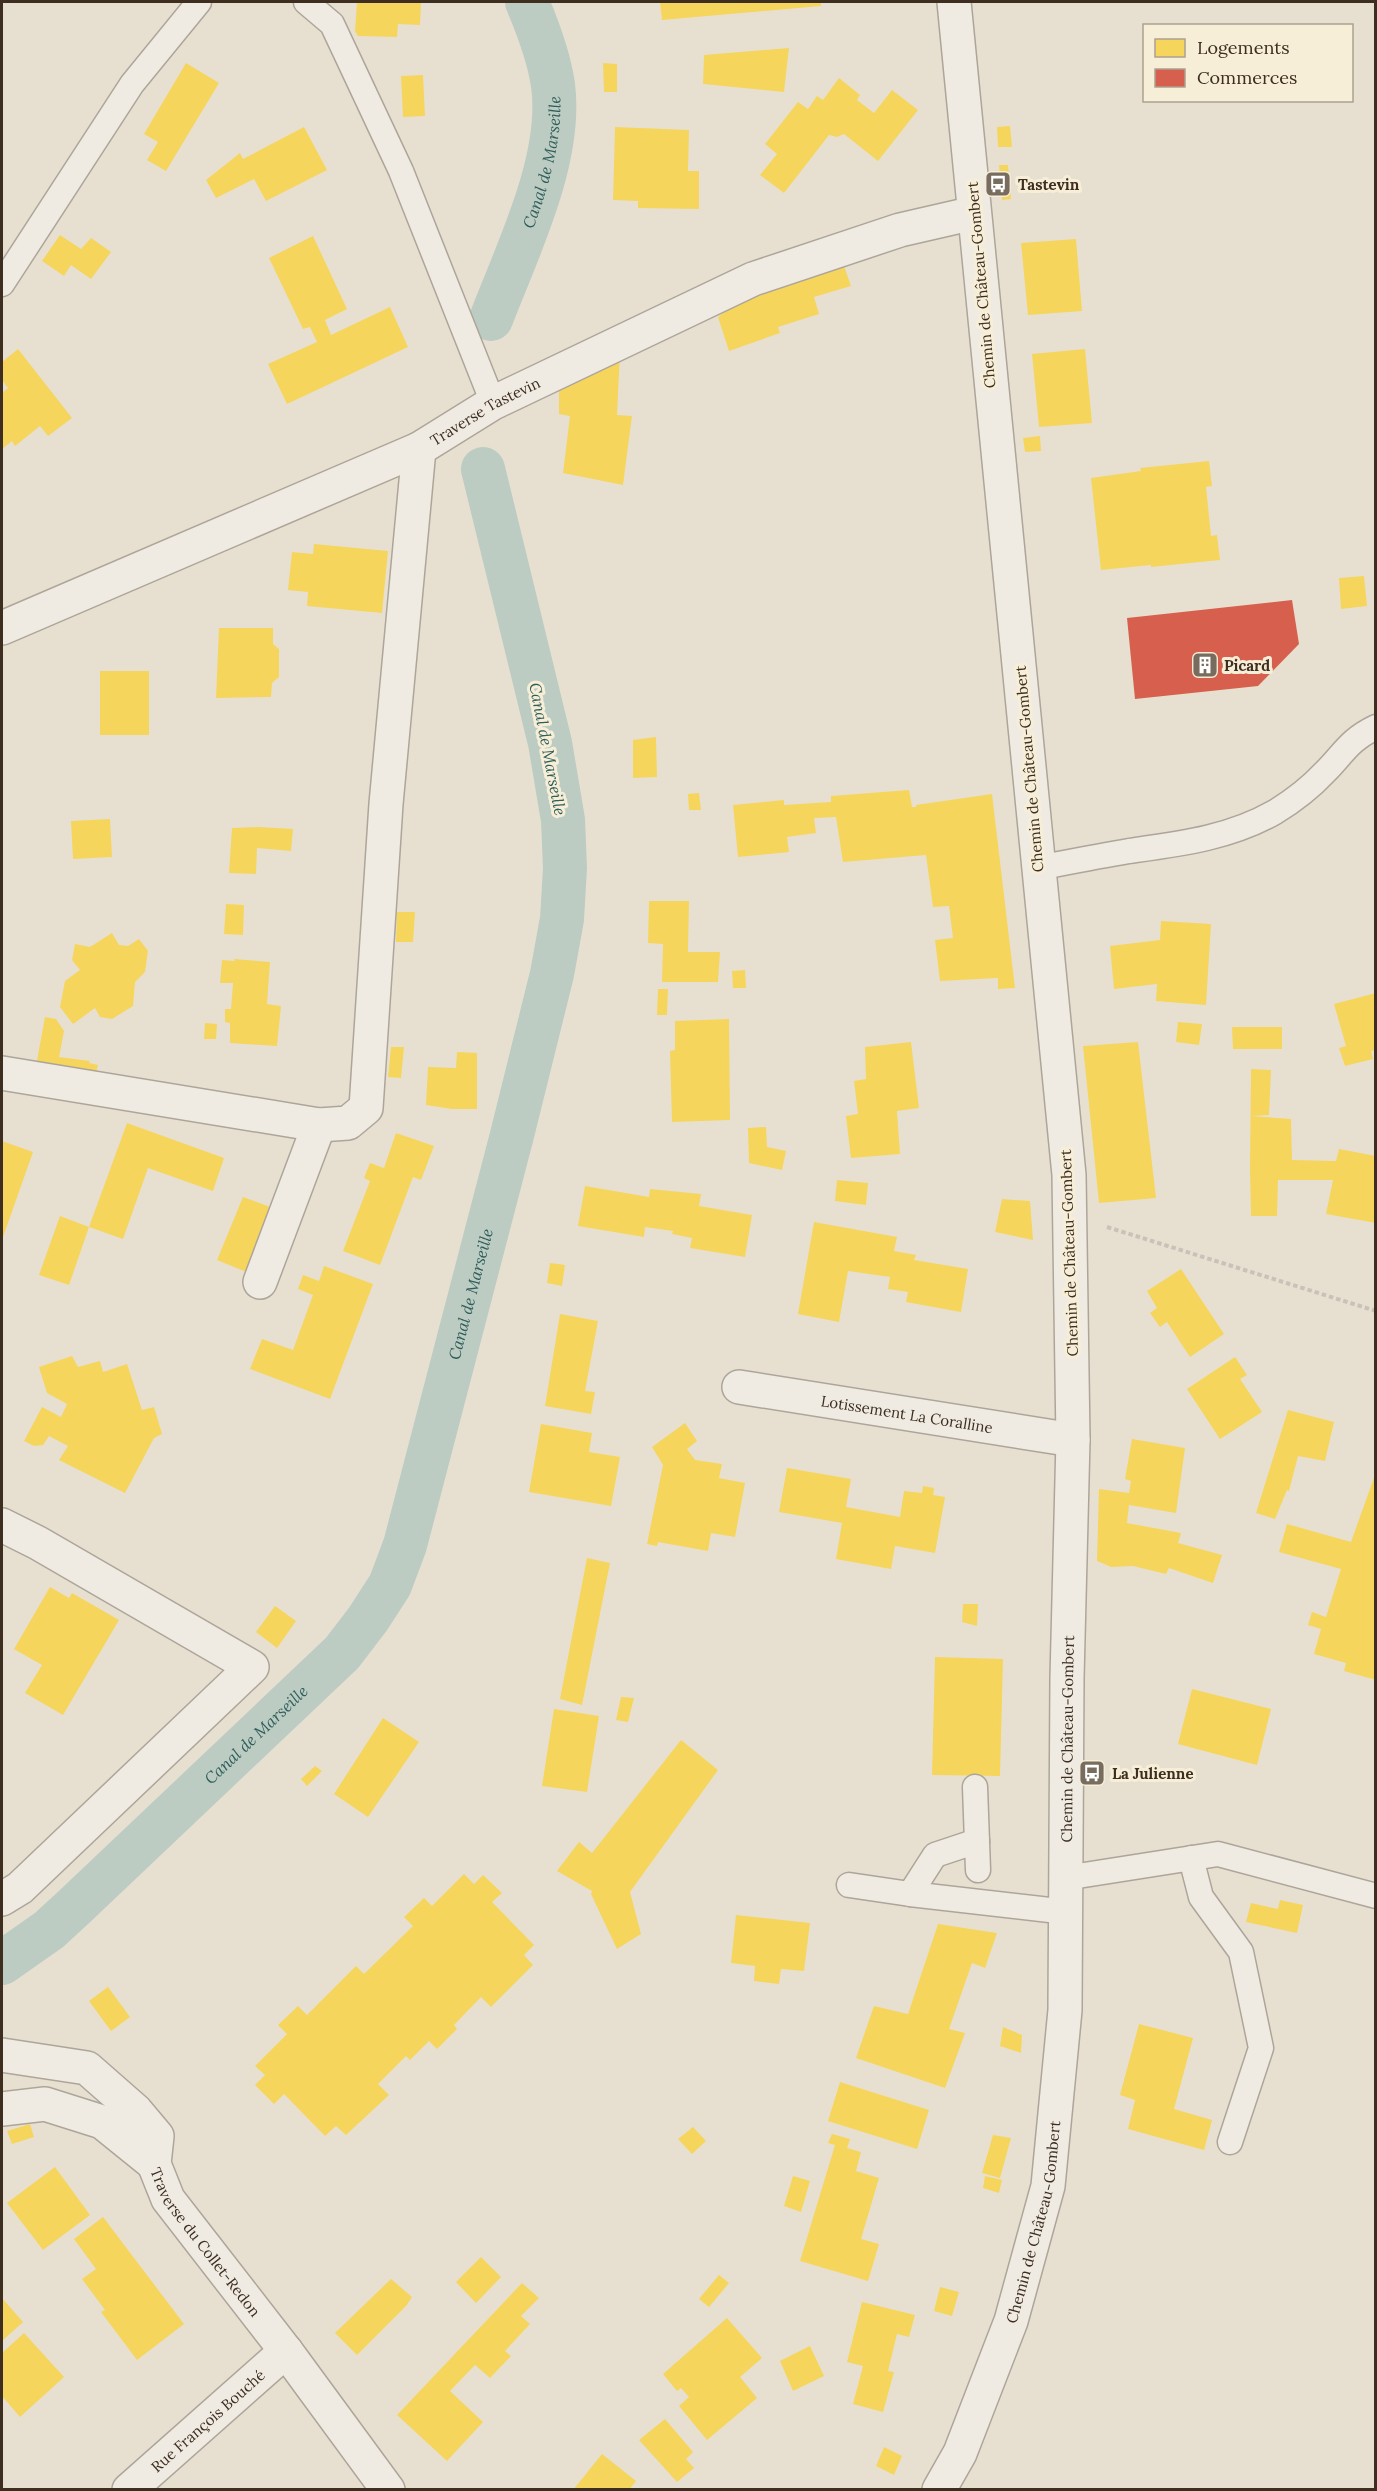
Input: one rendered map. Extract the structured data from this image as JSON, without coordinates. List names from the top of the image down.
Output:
{
  "streets": {
    "street": [
      "Chemin de Château-Gombert",
      "Traverse Tastevin",
      "Lotissement La Coralline",
      "Traverse du Collet-Redon",
      "Rue François Bouché"
    ]
  },
  "crossings": [
    ["Chemin de Château-Gombert", "Traverse Tastevin"],
    ["Chemin de Château-Gombert", "Lotissement La Coralline"],
    ["Traverse du Collet-Redon", "Rue François Bouché"]
  ],
  "water": ["Canal de Marseille"],
  "places": {
    "bus stop": ["Tastevin", "La Julienne"],
    "building": ["Picard"]
  },
  "legend": ["Logements", "Commerces"]
}
